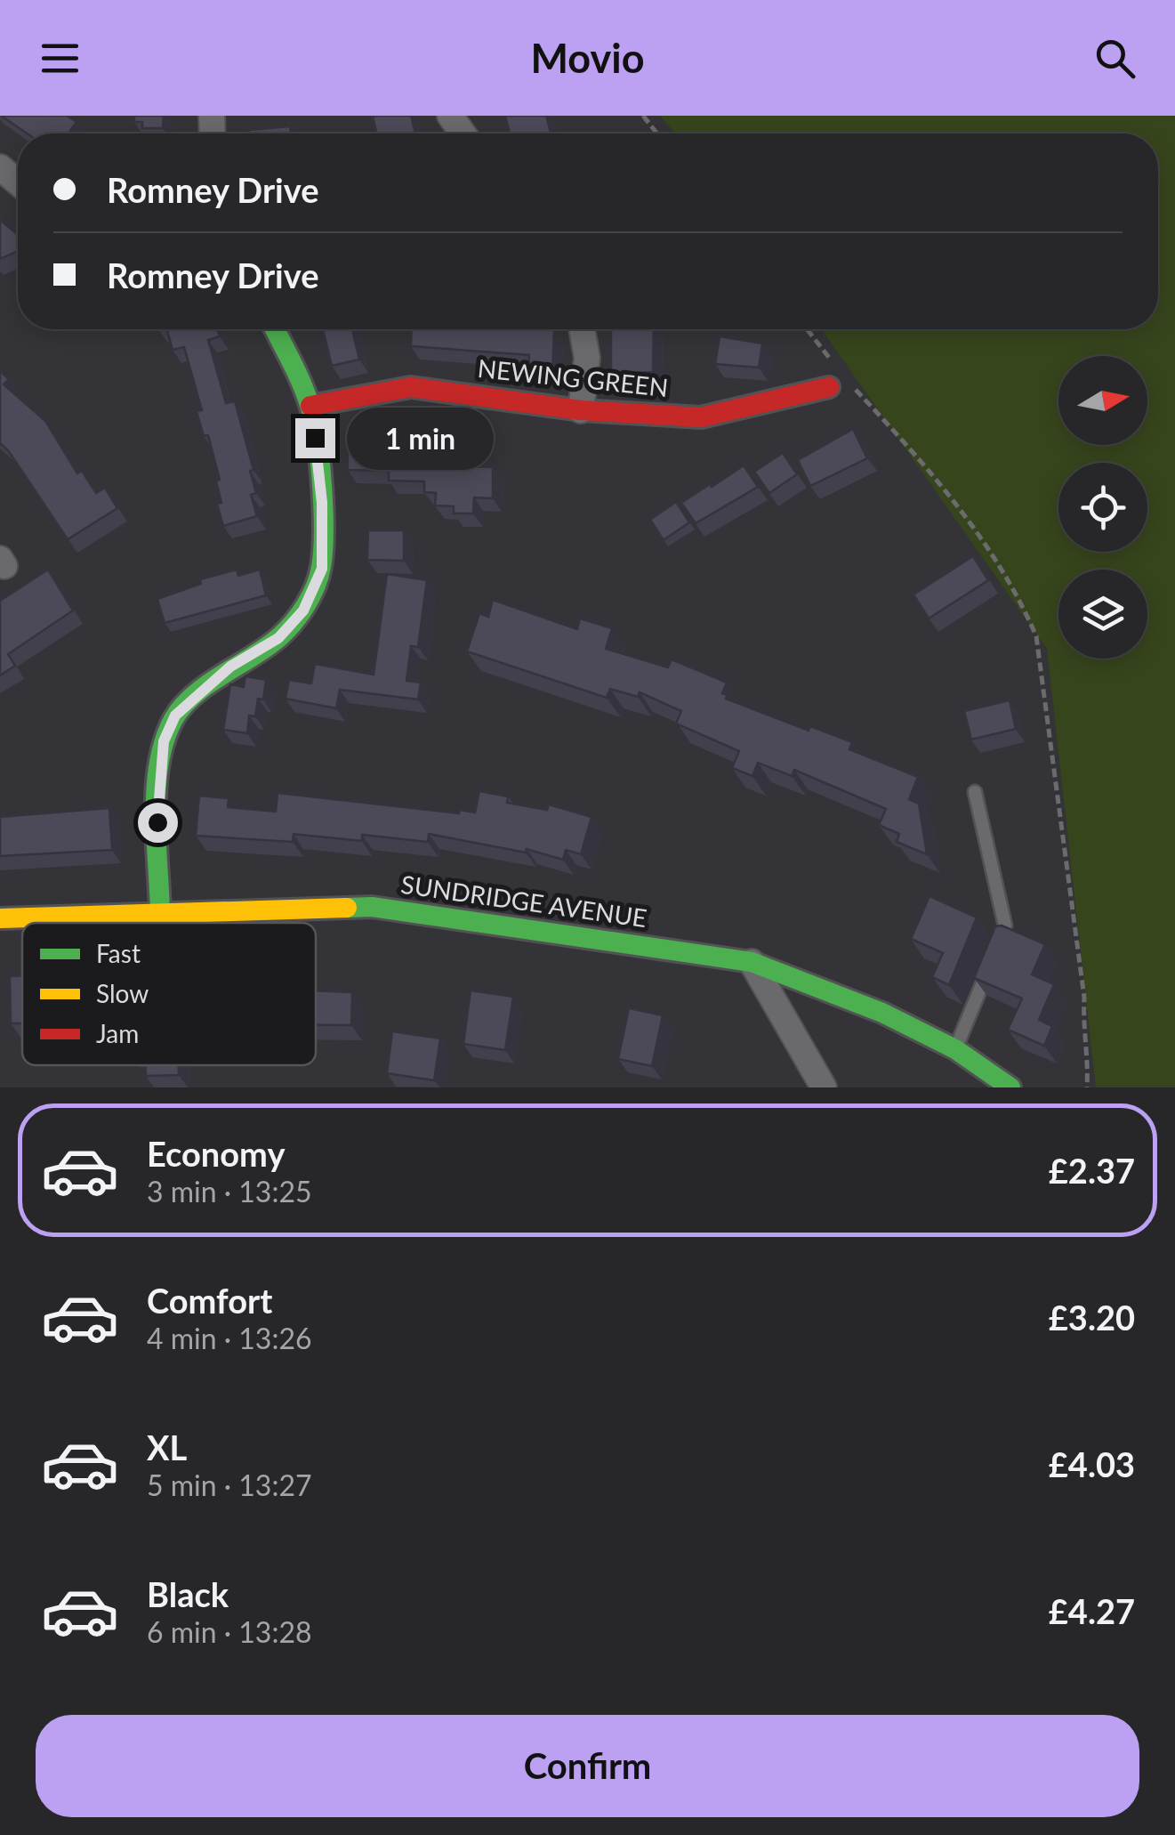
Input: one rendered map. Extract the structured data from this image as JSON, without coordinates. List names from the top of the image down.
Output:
{
  "streets": {
    "street": ["NEWING GREEN", "SUNDRIDGE AVENUE"]
  },
  "legend": ["Fast", "Slow", "Jam"],
  "north": "right",
  "page": {
    "header": "Movio",
    "banner": ["Romney Drive", "Romney Drive"],
    "bubble": "1 min",
    "list": [
      {
        "name": "Economy",
        "note": "3 min · 13:25",
        "value": "£2.37"
      },
      {
        "name": "Comfort",
        "note": "4 min · 13:26",
        "value": "£3.20"
      },
      {
        "name": "XL",
        "note": "5 min · 13:27",
        "value": "£4.03"
      },
      {
        "name": "Black",
        "note": "6 min · 13:28",
        "value": "£4.27"
      }
    ],
    "buttons": "Confirm"
  }
}
